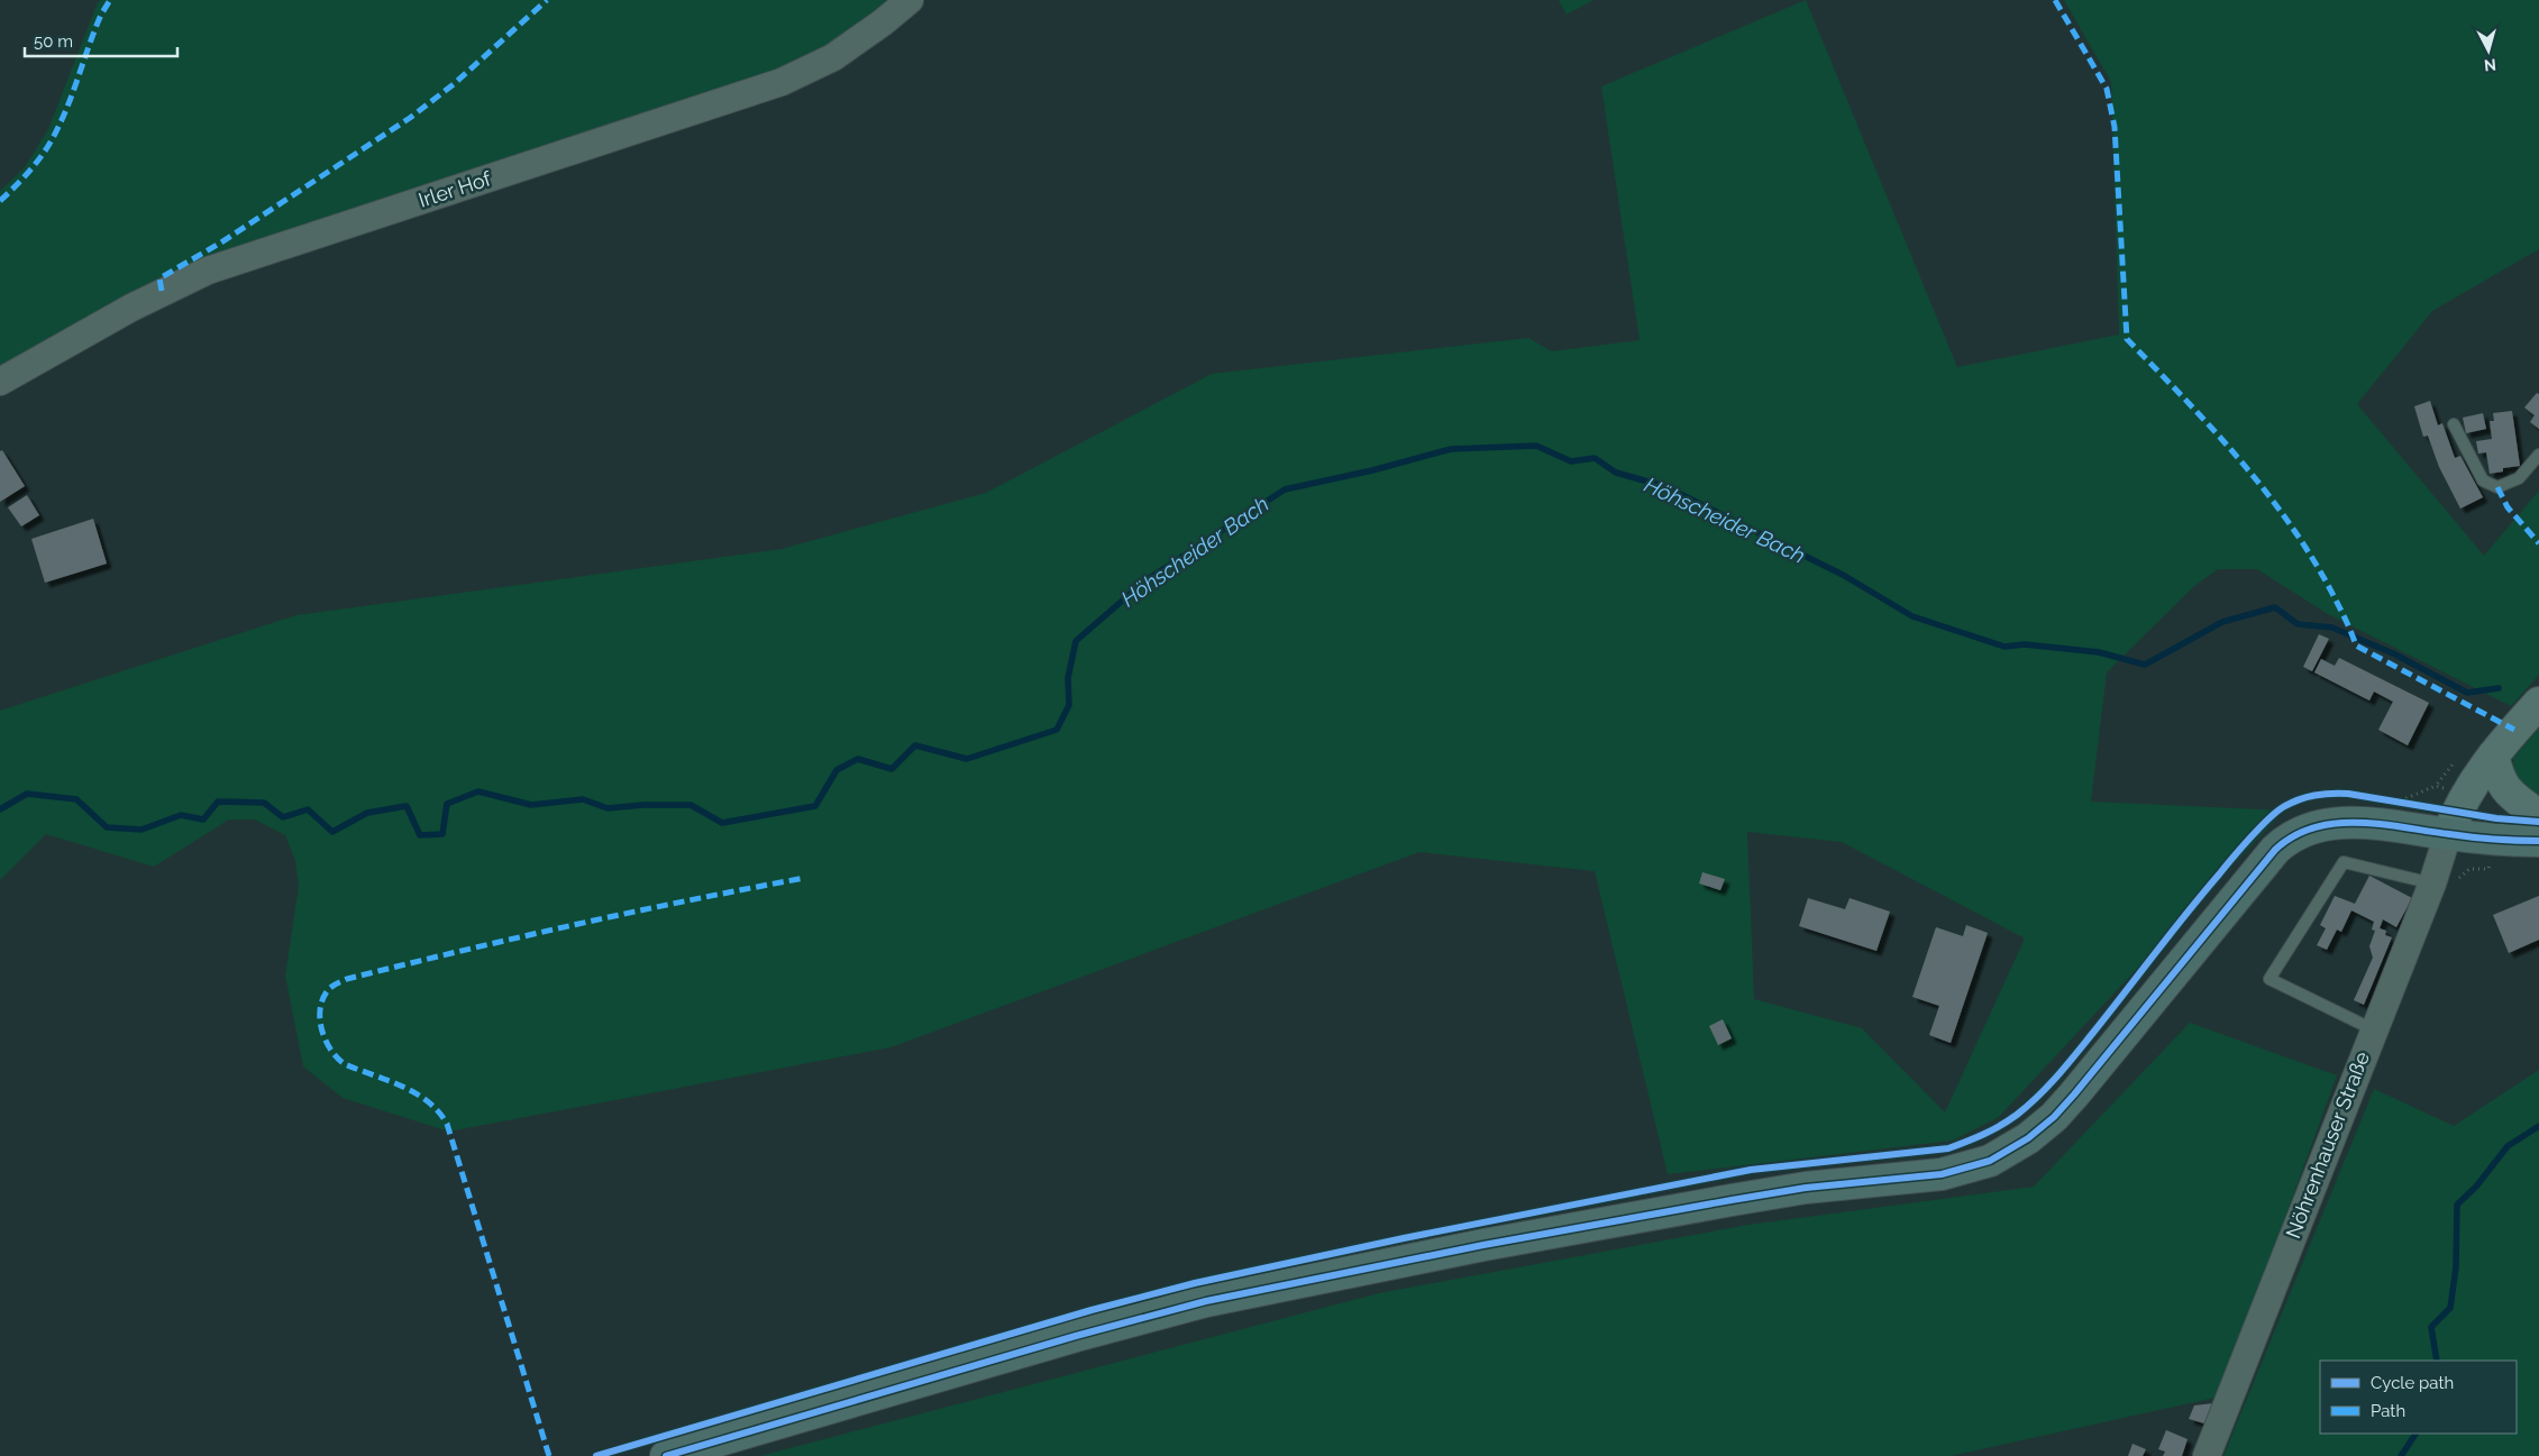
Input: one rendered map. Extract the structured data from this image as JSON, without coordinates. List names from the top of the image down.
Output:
{
  "streets": {
    "street": ["Irler Hof", "Nöhrenhauser Straße"]
  },
  "water": ["Höhscheider Bach"],
  "legend": ["Cycle path", "Path"],
  "scale_bar": "50 m",
  "north": "bottom"
}
